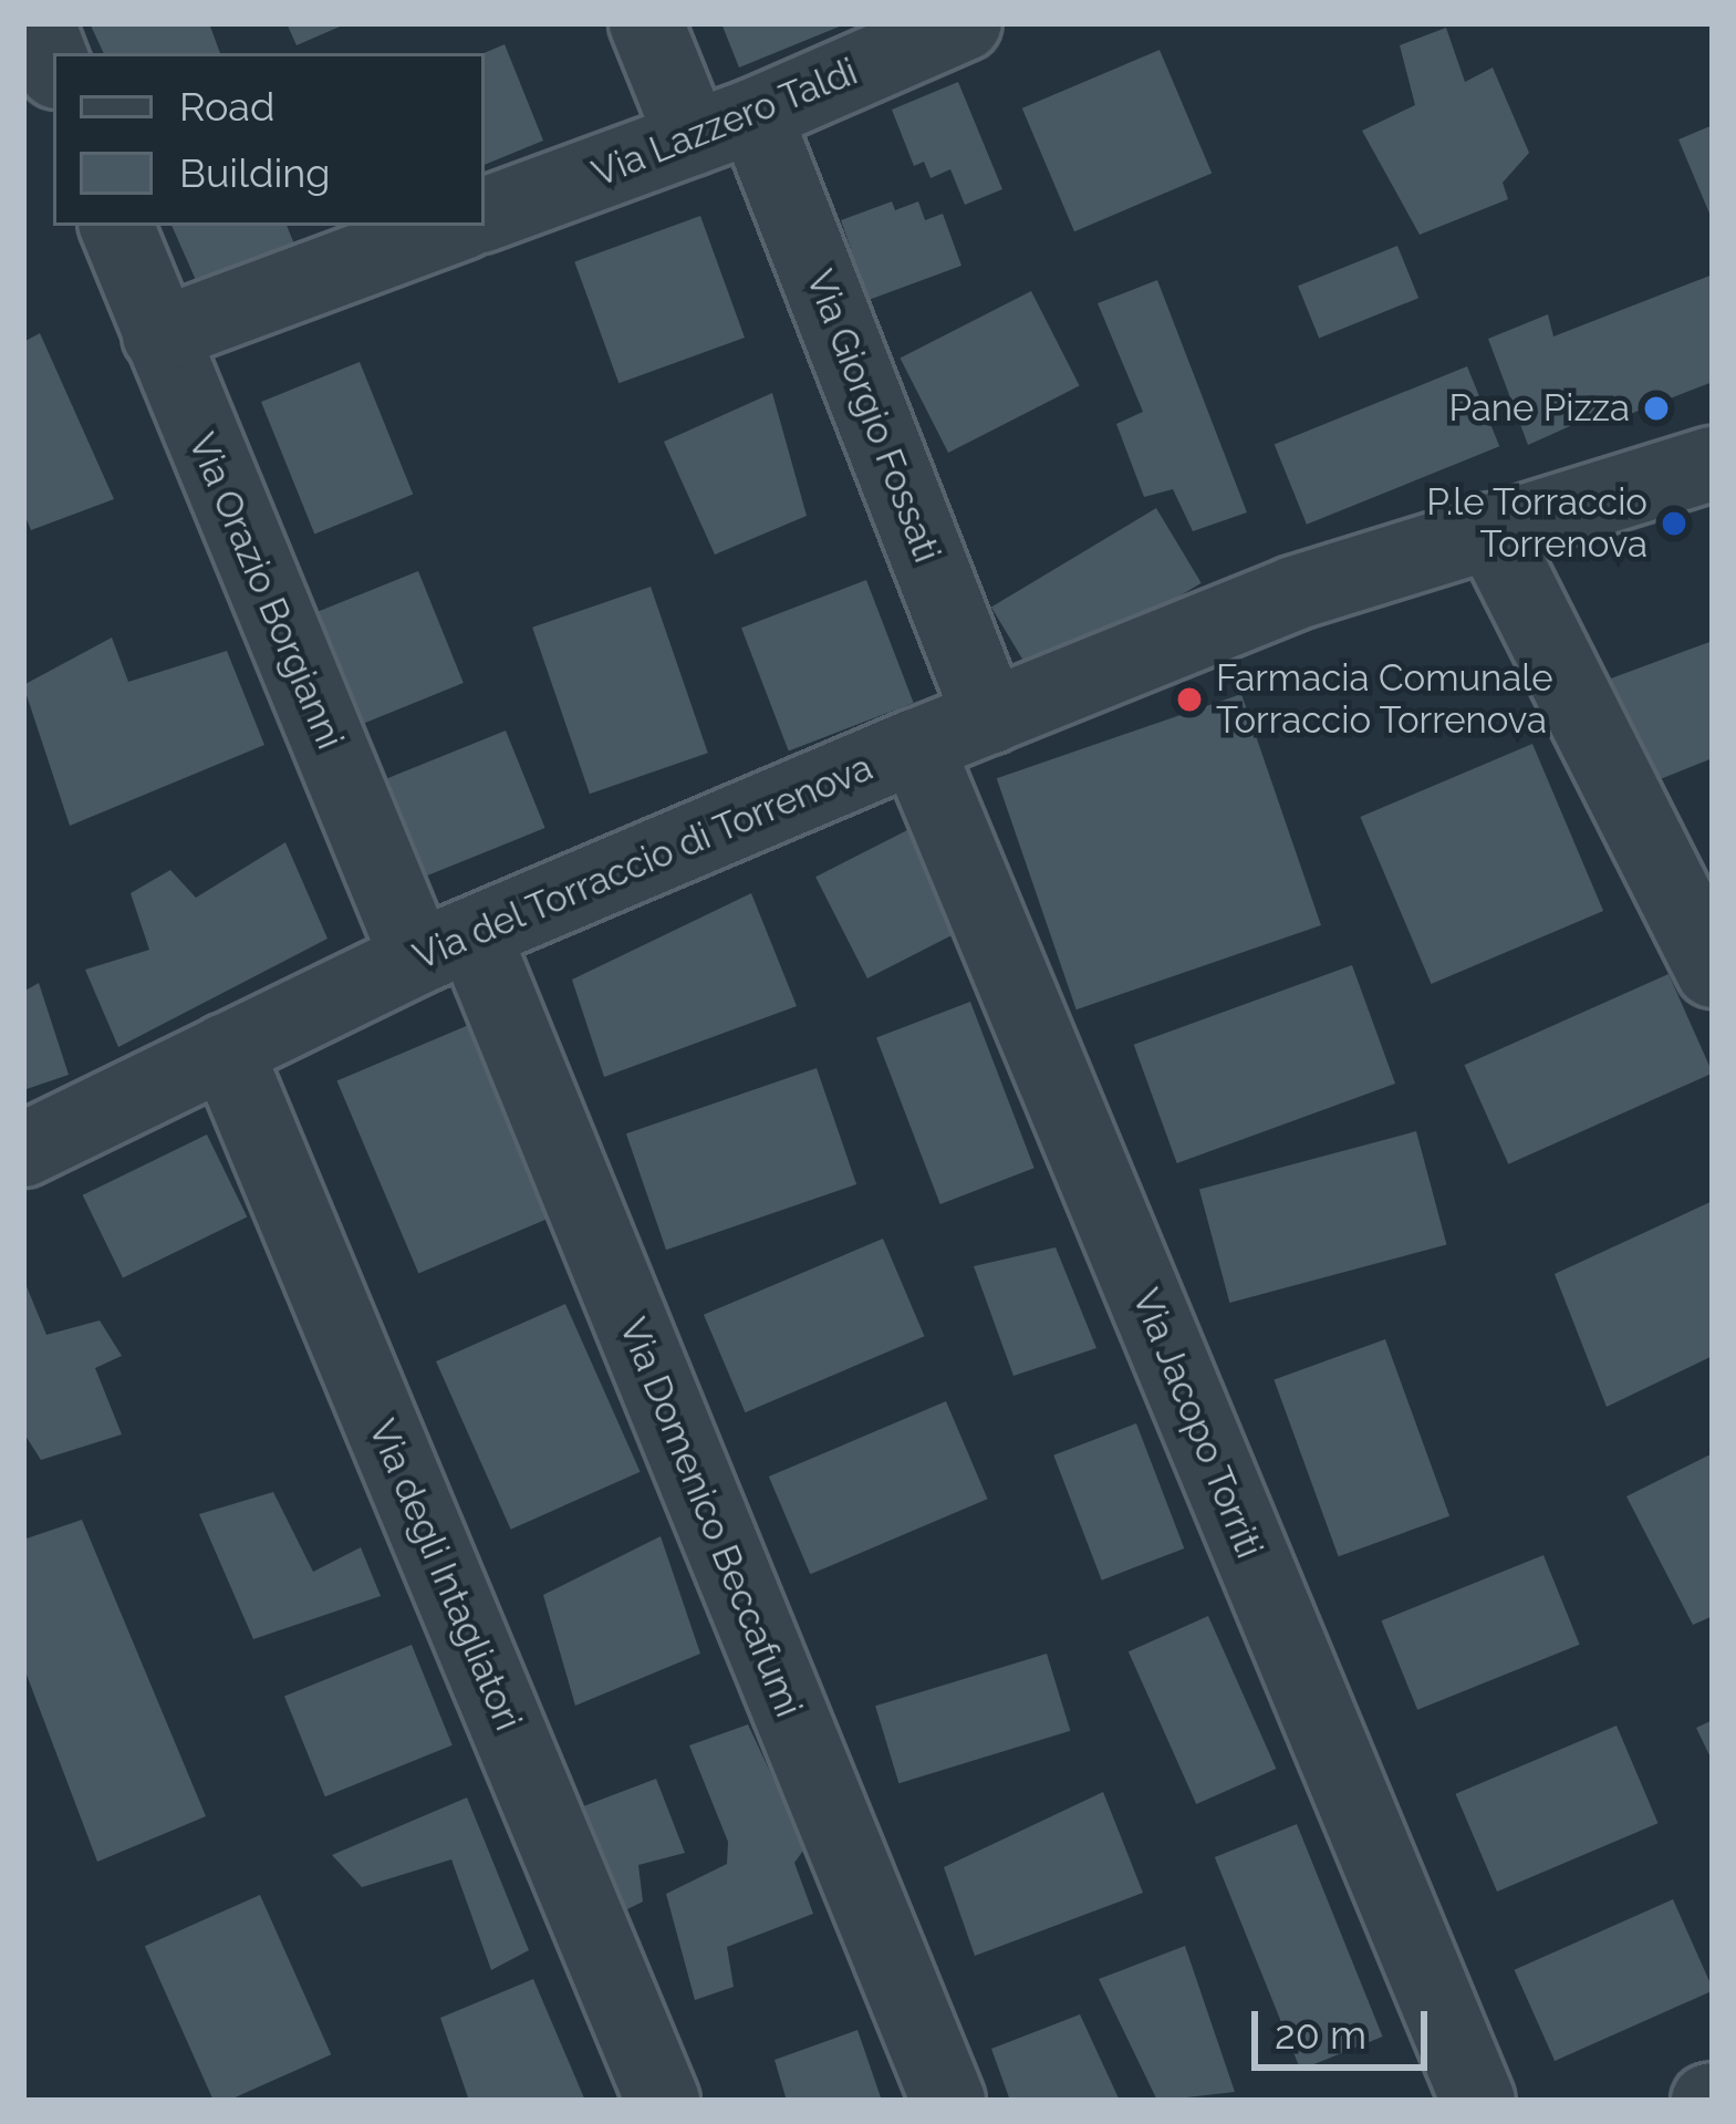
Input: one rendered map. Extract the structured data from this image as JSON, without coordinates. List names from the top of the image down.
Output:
{
  "streets": {
    "street": [
      "Via Lazzero Taldi",
      "Via Giorgio Fossati",
      "Via Orazio Borgianni",
      "Via del Torraccio di Torrenova",
      "Via Jacopo Torriti",
      "Via Domenico Beccafumi",
      "Via degli Intagliatori"
    ]
  },
  "crossings": [
    ["Via Lazzero Taldi", "Via Giorgio Fossati"],
    ["Via Giorgio Fossati", "Via del Torraccio di Torrenova"],
    ["Via Orazio Borgianni", "Via del Torraccio di Torrenova"],
    ["Via Orazio Borgianni", "Via Domenico Beccafumi"],
    ["Via del Torraccio di Torrenova", "Via Jacopo Torriti"],
    ["Via del Torraccio di Torrenova", "Via Domenico Beccafumi"],
    ["Via del Torraccio di Torrenova", "Via degli Intagliatori"]
  ],
  "places": ["Pane Pizza", "P.le Torraccio Torrenova", "Farmacia Comunale Torraccio Torrenova"],
  "legend": ["Road", "Building"],
  "scale_bar": "20 m"
}
